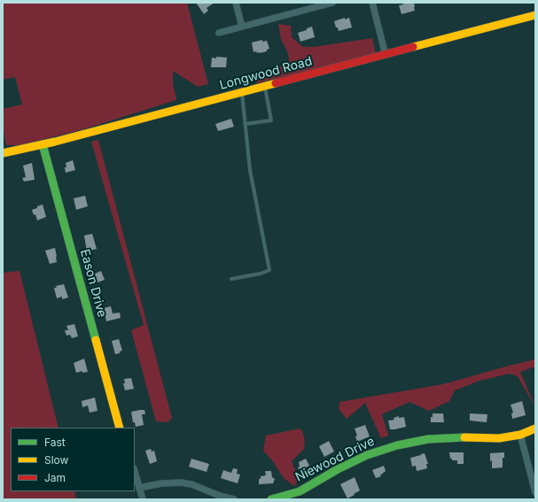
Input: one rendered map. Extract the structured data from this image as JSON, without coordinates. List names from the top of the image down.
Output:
{
  "streets": {
    "street": ["Longwood Road", "Eason Drive", "Niewood Drive"]
  },
  "crossings": [
    ["Longwood Road", "Eason Drive"]
  ],
  "legend": ["Fast", "Slow", "Jam"]
}
